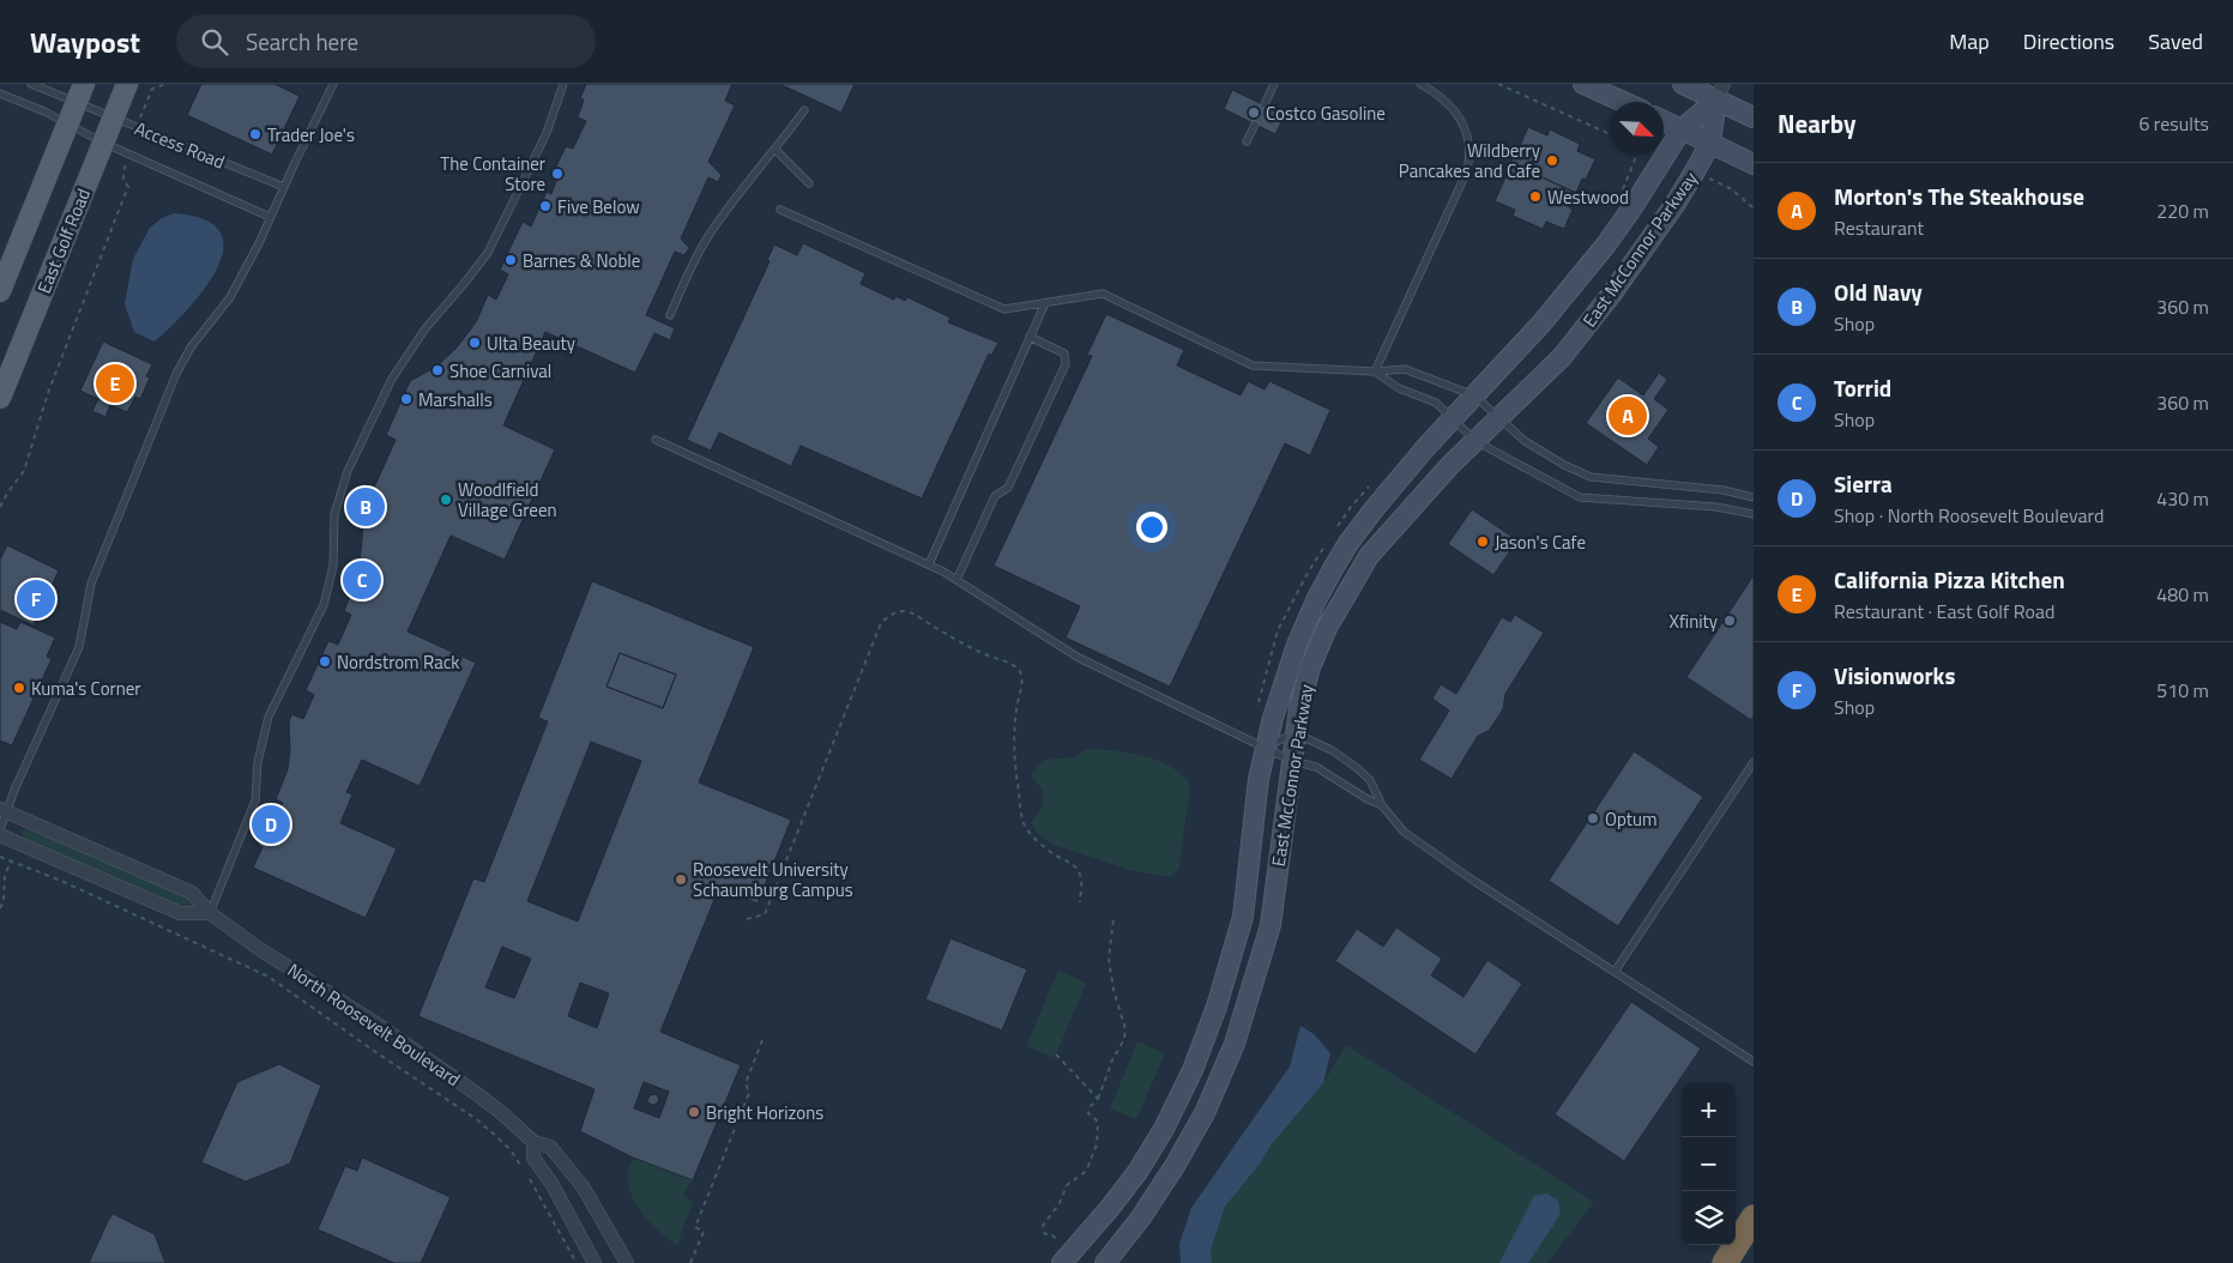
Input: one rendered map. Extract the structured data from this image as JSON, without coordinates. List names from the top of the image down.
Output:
{
  "streets": {
    "main road": ["East Golf Road"],
    "street": ["East McConnor Parkway", "North Roosevelt Boulevard"],
    "lane": ["Access Road"]
  },
  "crossings": [
    ["Access Road", "East Golf Road"]
  ],
  "places": [
    "Costco Gasoline",
    "Trader Joe's",
    "Wildberry Pancakes and Cafe",
    "The Container Store",
    "Westwood",
    "Five Below",
    "Barnes & Noble",
    "Ulta Beauty",
    "Shoe Carnival",
    "Marshalls",
    "Woodlfield Village Green",
    "Jason's Cafe",
    "Xfinity",
    "Nordstrom Rack",
    "Kuma's Corner",
    "Optum",
    "Roosevelt University Schaumburg Campus",
    "Bright Horizons"
  ],
  "north": "bottom right",
  "page": {
    "header": "Waypost",
    "search": "Search here",
    "nav": ["Map", "Directions", "Saved"],
    "heading": ["Nearby", "6 results"],
    "list": [
      {
        "mark": "A",
        "name": "Morton's The Steakhouse",
        "note": "Restaurant",
        "value": "220 m"
      },
      {
        "mark": "B",
        "name": "Old Navy",
        "note": "Shop",
        "value": "360 m"
      },
      {
        "mark": "C",
        "name": "Torrid",
        "note": "Shop",
        "value": "360 m"
      },
      {
        "mark": "D",
        "name": "Sierra",
        "note": "Shop · North Roosevelt Boulevard",
        "value": "430 m"
      },
      {
        "mark": "E",
        "name": "California Pizza Kitchen",
        "note": "Restaurant · East Golf Road",
        "value": "480 m"
      },
      {
        "mark": "F",
        "name": "Visionworks",
        "note": "Shop",
        "value": "510 m"
      }
    ],
    "pins": [
      "E",
      "A",
      "B",
      "C",
      "F",
      "D"
    ],
    "map_buttons": ["+", "−"]
  }
}
